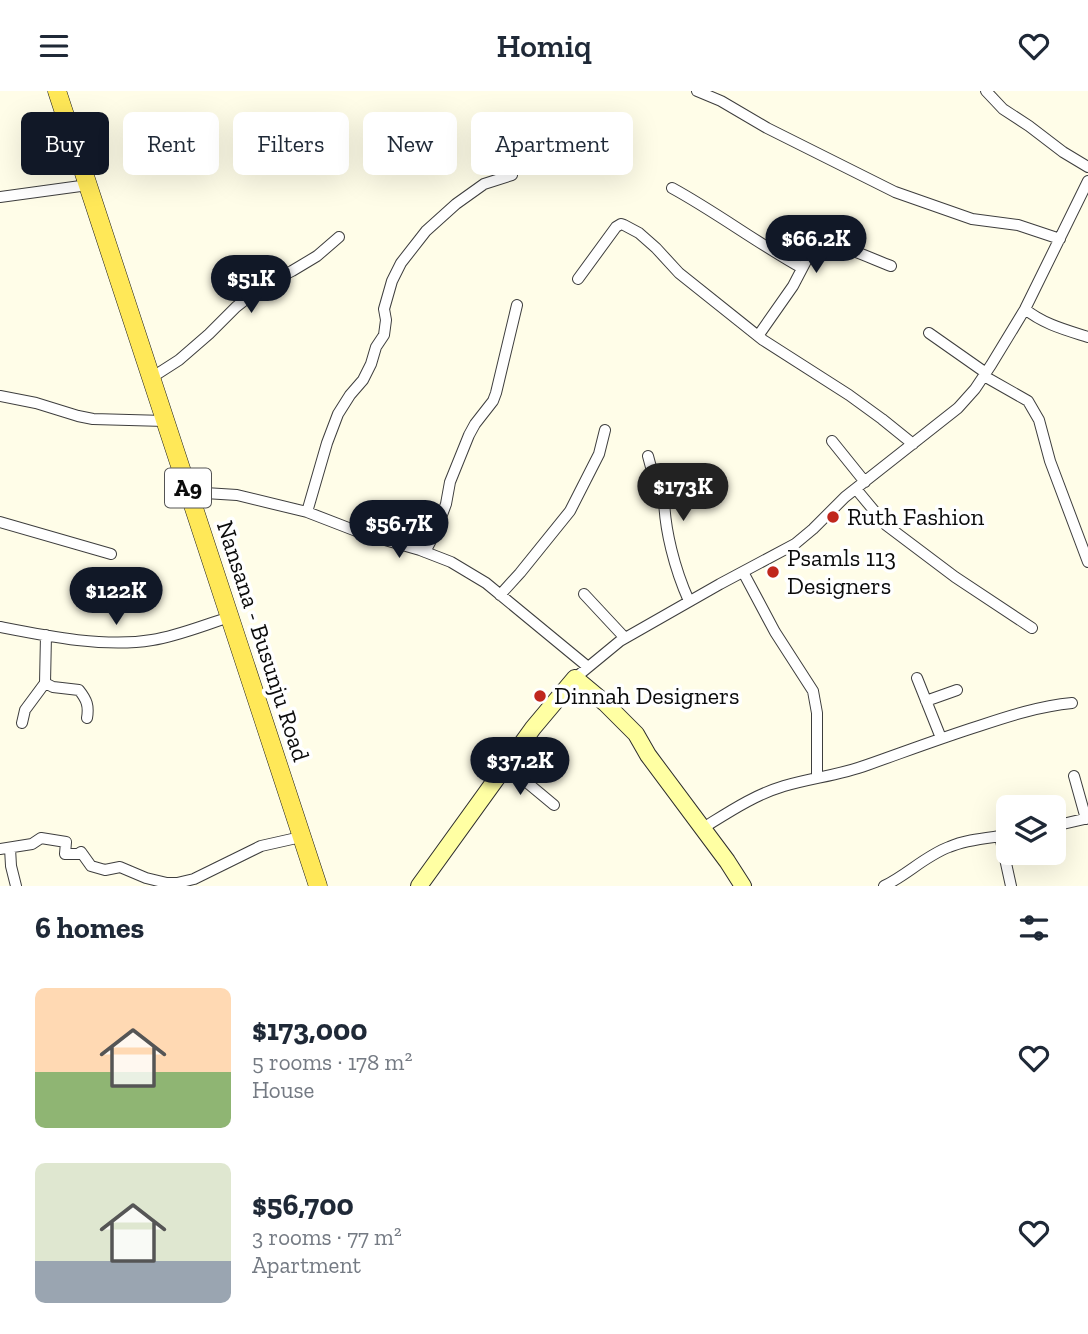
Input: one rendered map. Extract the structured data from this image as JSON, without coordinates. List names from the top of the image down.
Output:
{
  "streets": {
    "main road": ["A9", "Nansana - Busunju Road"]
  },
  "places": ["Ruth Fashion", "Psamls 113 Designers", "Dinnah Designers"],
  "page": {
    "header": "Homiq",
    "chip": [
      "Buy",
      "Rent",
      "Filters",
      "New",
      "Apartment"
    ],
    "price": [
      "$66.2K",
      "$51K",
      "$173K",
      "$56.7K",
      "$122K",
      "$37.2K"
    ],
    "heading": "6 homes",
    "list": [
      {
        "name": "$173,000",
        "note": "5 rooms · 178 m² · House"
      },
      {
        "name": "$56,700",
        "note": "3 rooms · 77 m² · Apartment"
      }
    ]
  }
}
